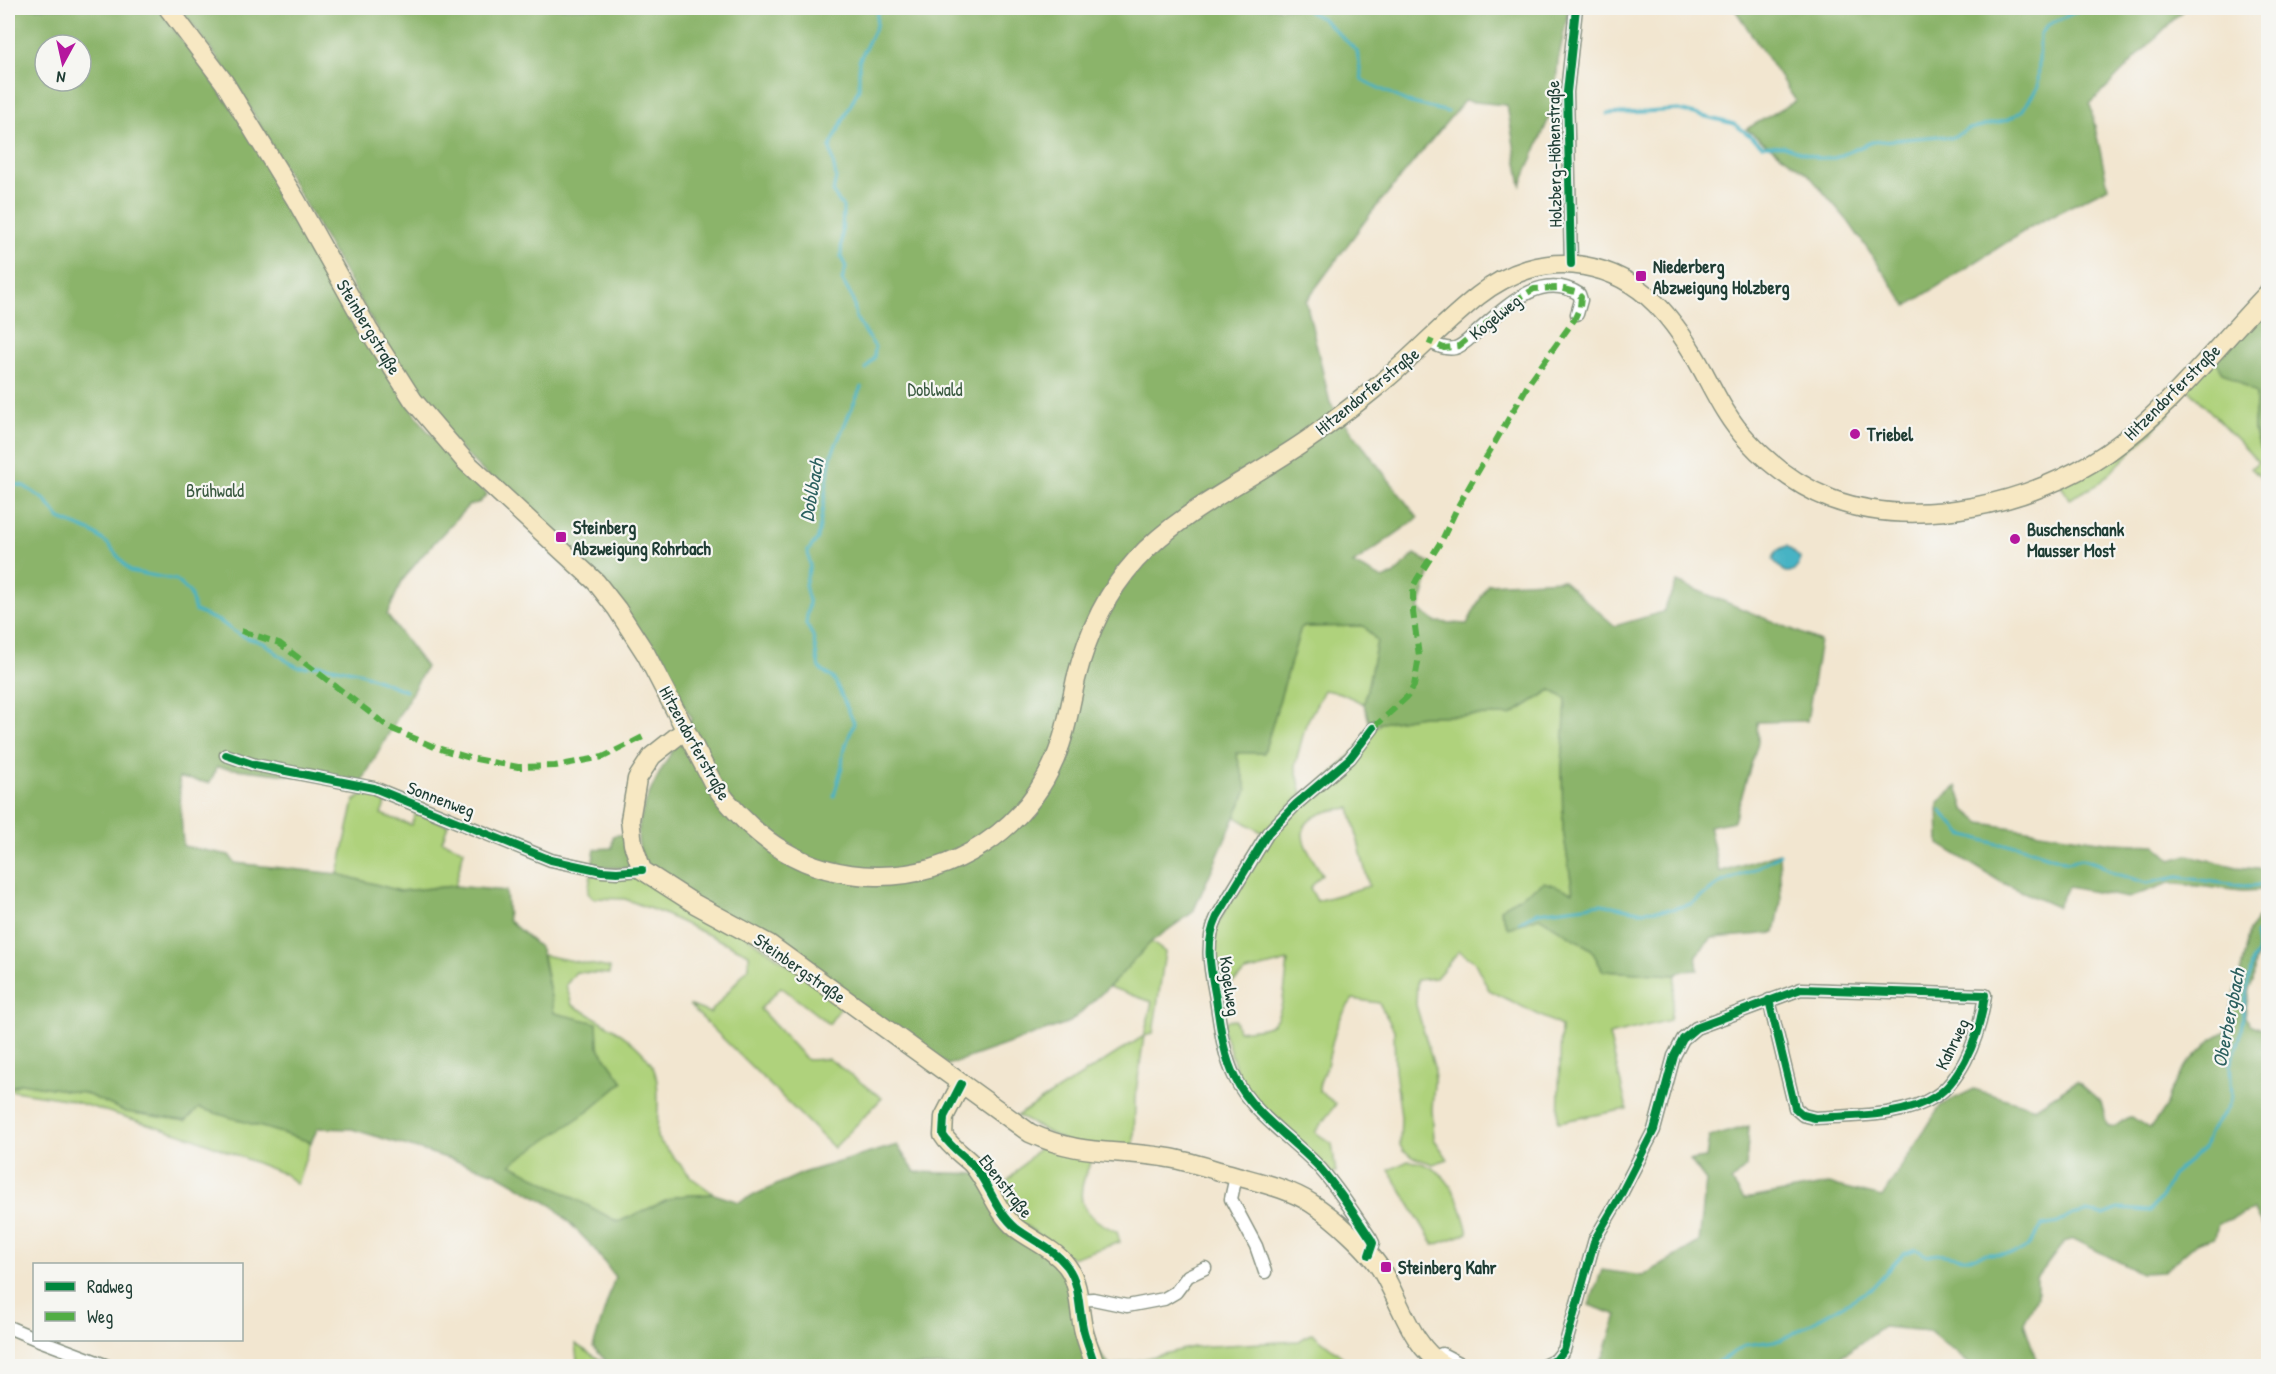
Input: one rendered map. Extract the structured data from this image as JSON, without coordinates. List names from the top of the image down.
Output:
{
  "streets": {
    "main road": ["Steinbergstraße", "Hitzendorferstraße", "Ebenstraße"],
    "street": [
      "Holzberg-Höhenstraße",
      "Kogelweg",
      "Sonnenweg",
      "Kahrweg"
    ]
  },
  "crossings": [
    ["Holzberg-Höhenstraße", "Hitzendorferstraße"],
    ["Kogelweg", "Steinbergstraße"],
    ["Kogelweg", "Hitzendorferstraße"],
    ["Steinbergstraße", "Hitzendorferstraße"],
    ["Steinbergstraße", "Sonnenweg"],
    ["Steinbergstraße", "Ebenstraße"]
  ],
  "water": ["Doblbach", "Oberbergbach"],
  "parks": ["Doblwald", "Brühwald"],
  "places": {
    "transit": ["Niederberg Abzweigung Holzberg", "Steinberg Abzweigung Rohrbach", "Steinberg Kahr"],
    "other": ["Triebel", "Buschenschank Mausser Most"]
  },
  "legend": ["Radweg", "Weg"],
  "north": "bottom"
}
